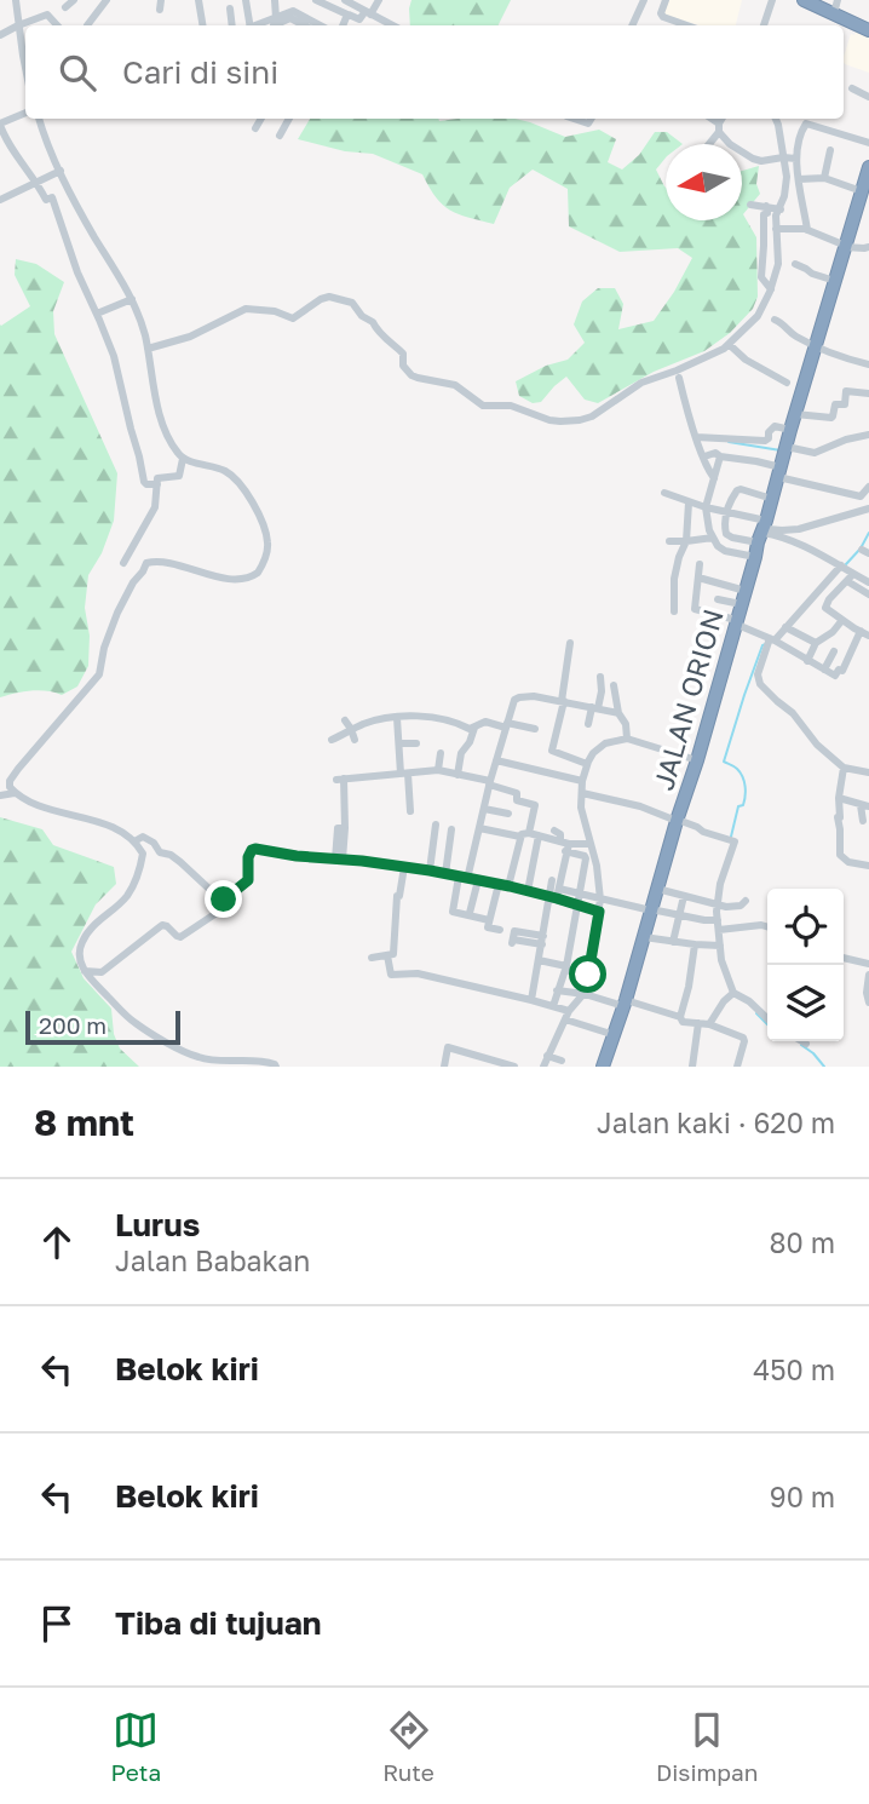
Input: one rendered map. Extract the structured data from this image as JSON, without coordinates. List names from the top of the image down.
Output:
{
  "streets": {
    "highway": ["JALAN ORION"]
  },
  "scale_bar": "200 m",
  "north": "left",
  "page": {
    "search": "Cari di sini",
    "scale": "200 m",
    "heading": ["8 mnt", "Jalan kaki · 620 m"],
    "list": [
      ["Lurus", "Jalan Babakan", "80 m"],
      ["Belok kiri", "450 m"],
      ["Belok kiri", "90 m"],
      "Tiba di tujuan"
    ],
    "nav": ["Peta", "Rute", "Disimpan"]
  }
}
